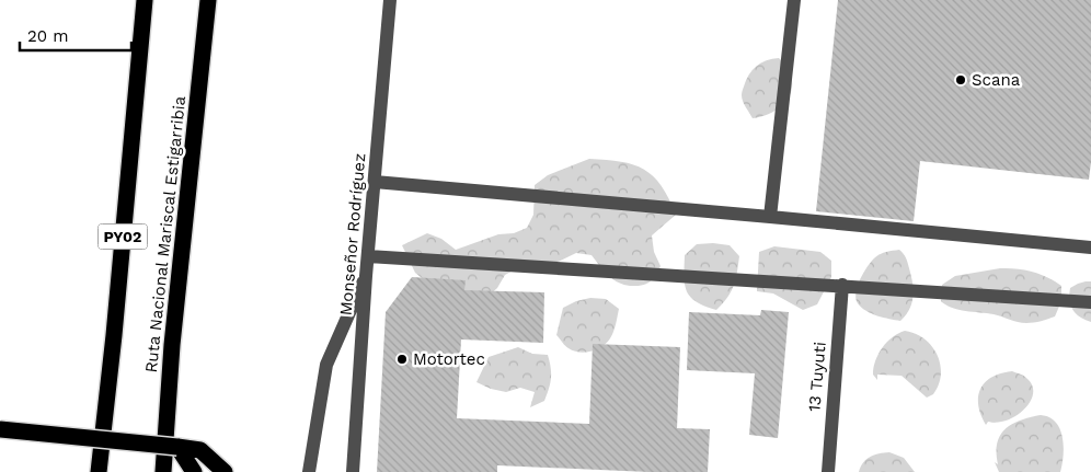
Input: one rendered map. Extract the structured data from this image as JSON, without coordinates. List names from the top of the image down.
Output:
{
  "streets": {
    "highway": ["Ruta Nacional Mariscal Estigarribia", "PY02"],
    "street": ["Monseñor Rodríguez", "13 Tuyuti"]
  },
  "places": ["Scana", "Motortec"],
  "scale_bar": "20 m"
}
